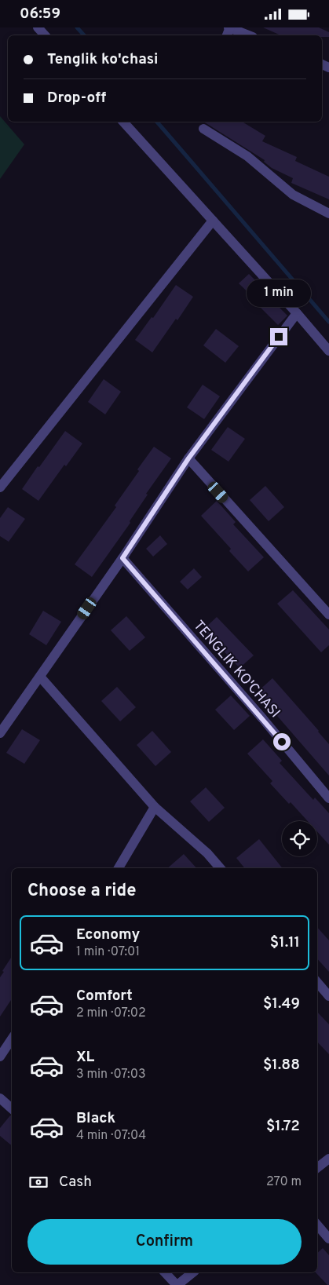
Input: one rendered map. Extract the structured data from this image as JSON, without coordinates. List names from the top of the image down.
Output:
{
  "streets": {
    "street": ["TENGLIK KO'CHASI"]
  },
  "page": {
    "status": "06:59",
    "banner": ["Tenglik ko'chasi", "Drop-off"],
    "bubble": "1 min",
    "heading": "Choose a ride",
    "list": [
      {
        "name": "Economy",
        "note": "1 min · 07:01",
        "value": "$1.11"
      },
      {
        "name": "Comfort",
        "note": "2 min · 07:02",
        "value": "$1.49"
      },
      {
        "name": "XL",
        "note": "3 min · 07:03",
        "value": "$1.88"
      },
      {
        "name": "Black",
        "note": "4 min · 07:04",
        "value": "$1.72"
      }
    ],
    "pay": ["Cash", "270 m"],
    "buttons": "Confirm"
  }
}
